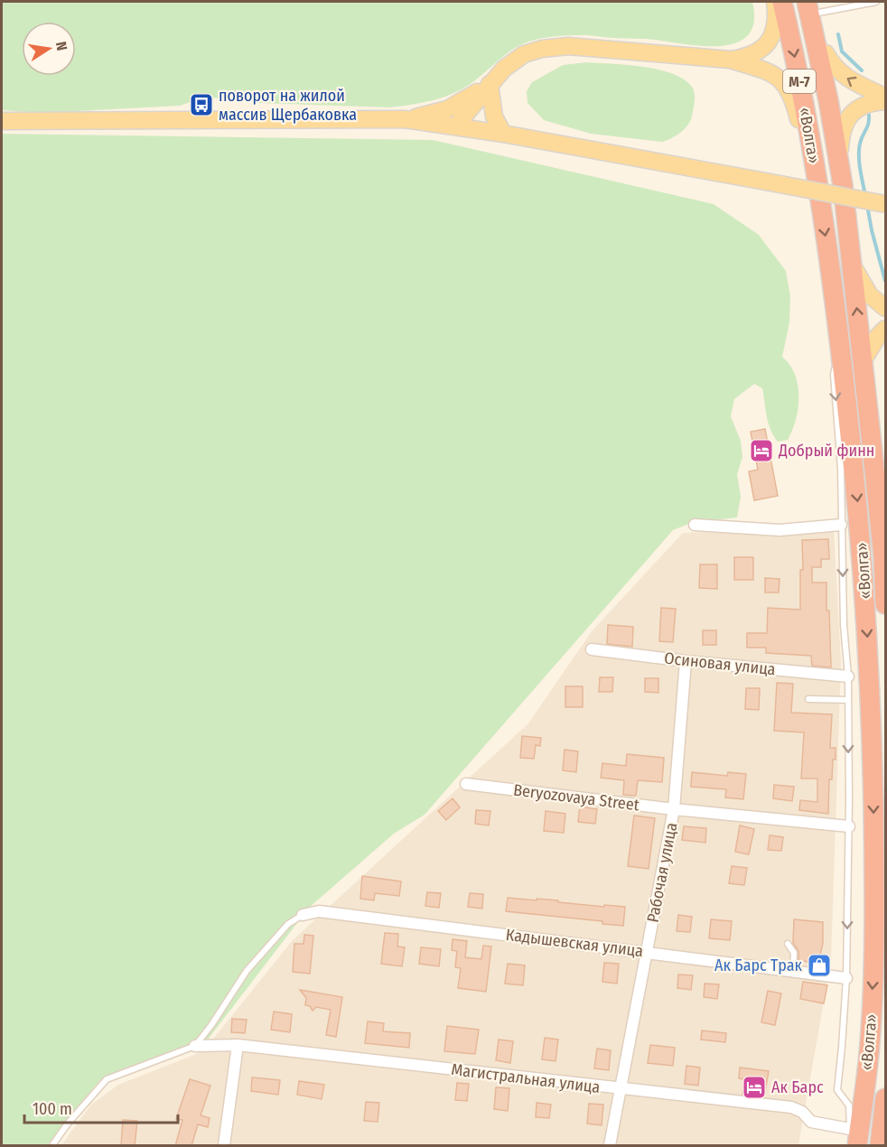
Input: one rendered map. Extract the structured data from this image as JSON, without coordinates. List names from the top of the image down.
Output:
{
  "streets": {
    "highway": ["М-7", "«Волга»"],
    "street": [
      "Осиновая улица",
      "Beryozovaya Street",
      "Рабочая улица",
      "Кадышевская улица",
      "Магистральная улица"
    ]
  },
  "crossings": [
    ["«Волга»", "Магистральная улица"],
    ["Осиновая улица", "Рабочая улица"],
    ["Beryozovaya Street", "Рабочая улица"],
    ["Рабочая улица", "Кадышевская улица"],
    ["Рабочая улица", "Магистральная улица"]
  ],
  "places": {
    "bus stop": ["поворот на жилой массив Щербаковка"],
    "hotel": ["Добрый финн", "Ак Барс"],
    "shop": ["Ак Барс Трак"]
  },
  "scale_bar": "100 m",
  "north": "right"
}
